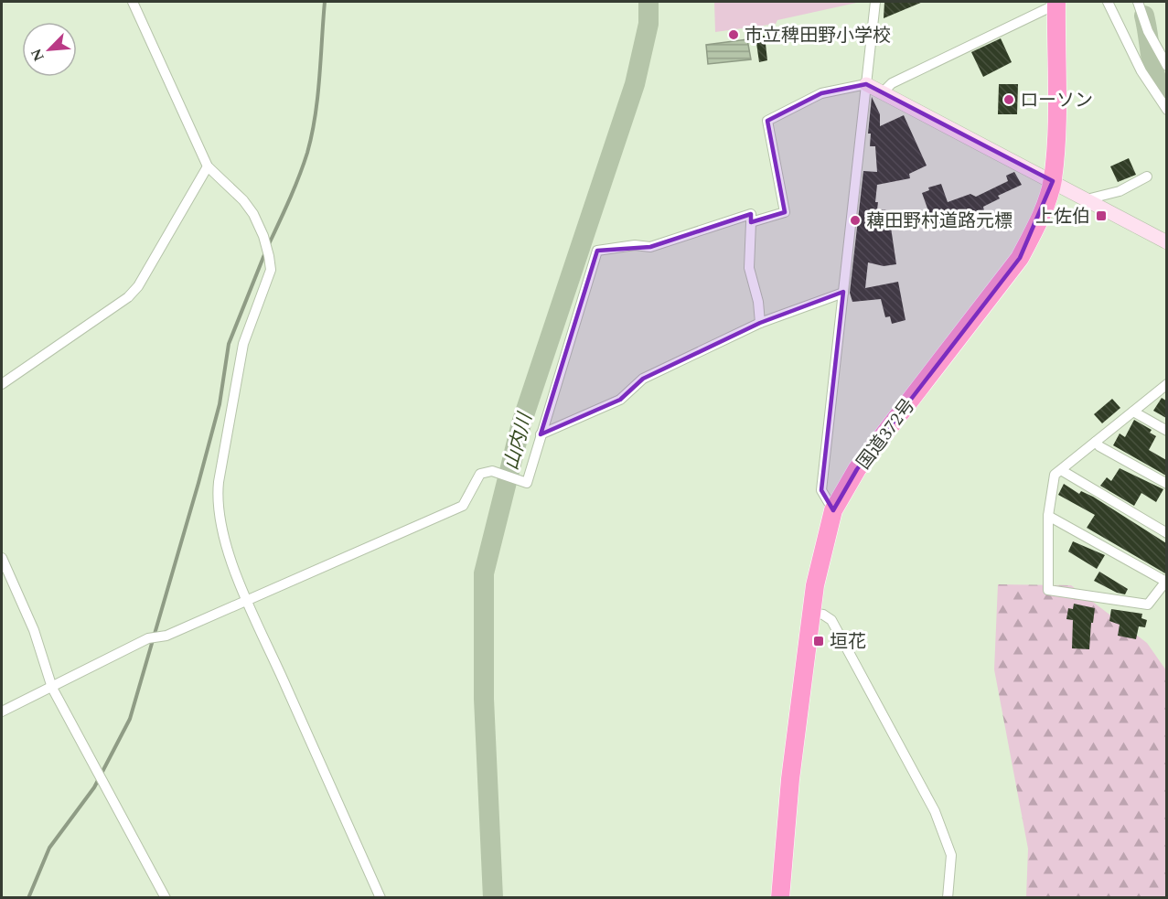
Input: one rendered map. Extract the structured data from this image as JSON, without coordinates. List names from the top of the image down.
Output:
{
  "streets": {
    "highway": ["国道372号"]
  },
  "water": ["山内川"],
  "places": {
    "other": ["市立稗田野小学校", "ローソン", "薭田野村道路元標"],
    "transit": ["上佐伯", "垣花"]
  },
  "north": "bottom left"
}
